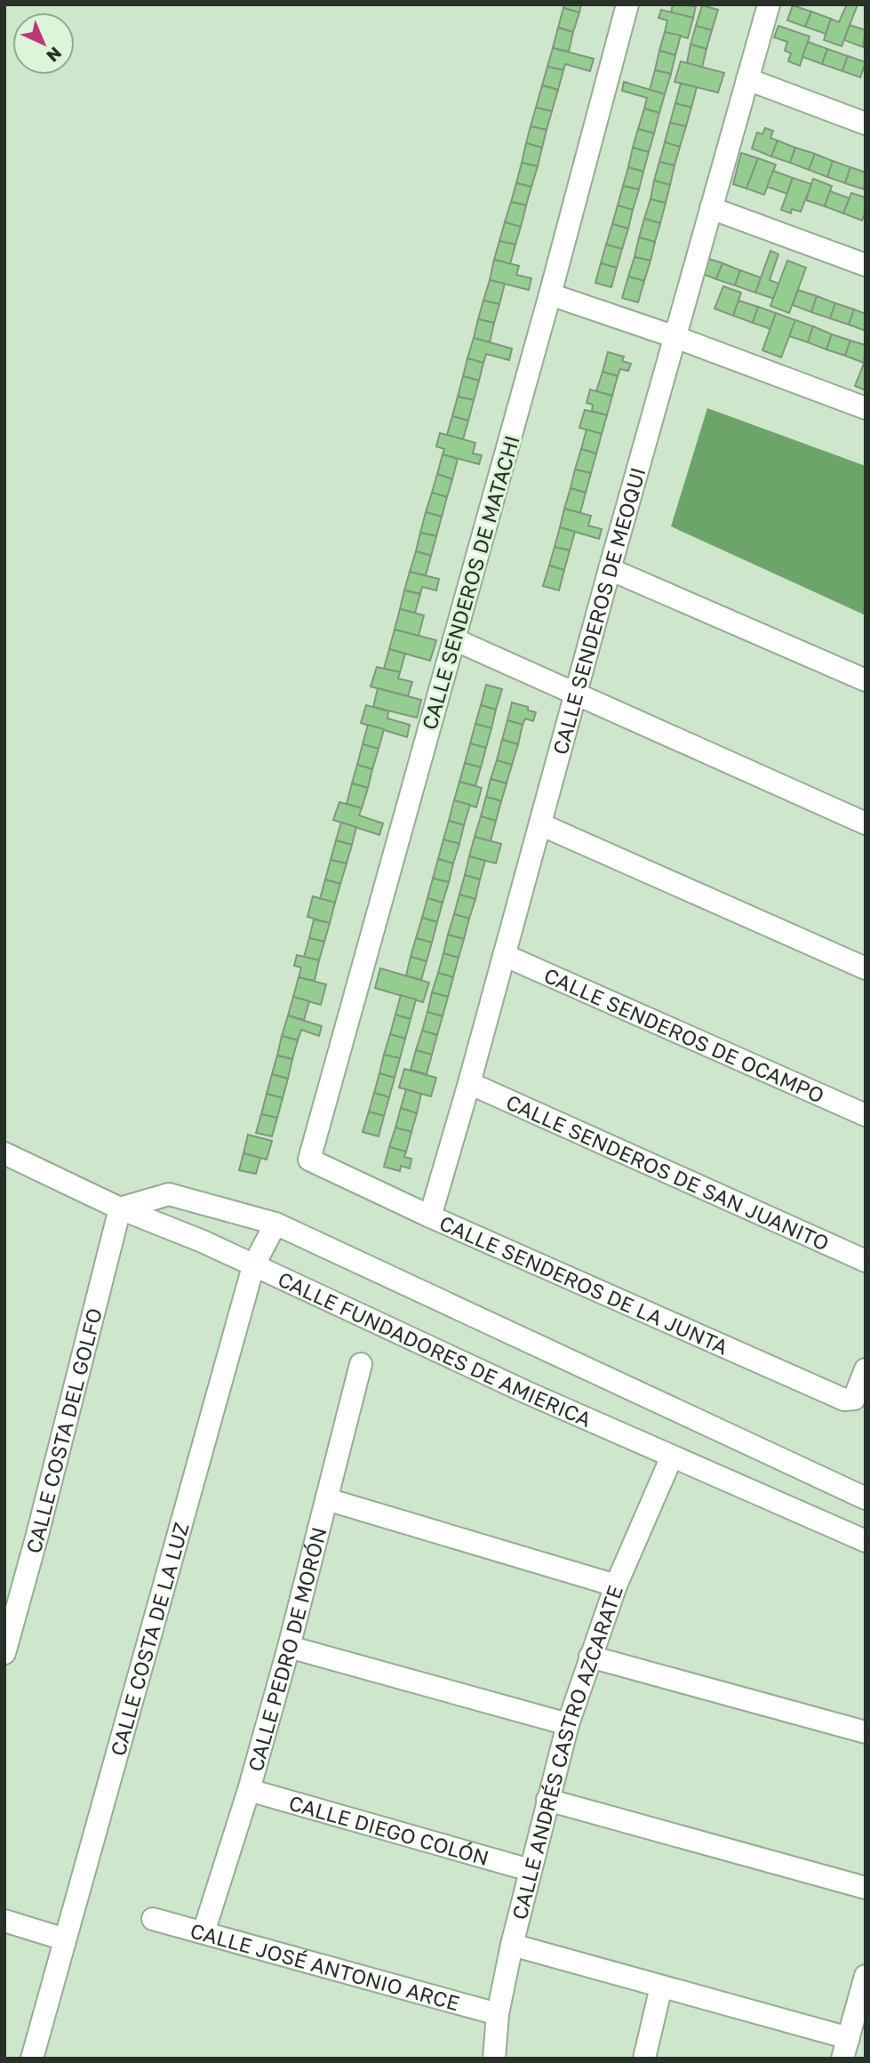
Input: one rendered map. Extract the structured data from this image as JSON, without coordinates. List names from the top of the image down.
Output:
{
  "streets": {
    "street": [
      "CALLE SENDEROS DE MATACHI",
      "CALLE SENDEROS DE MEOQUI",
      "CALLE SENDEROS DE OCAMPO",
      "CALLE SENDEROS DE SAN JUANITO",
      "CALLE SENDEROS DE LA JUNTA",
      "CALLE FUNDADORES DE AMIERICA",
      "CALLE COSTA DEL GOLFO",
      "CALLE COSTA DE LA LUZ",
      "CALLE PEDRO DE MORÓN",
      "CALLE ANDRÉS CASTRO AZCARATE",
      "CALLE DIEGO COLÓN",
      "CALLE JOSÉ ANTONIO ARCE"
    ]
  },
  "crossings": [
    ["CALLE SENDEROS DE MATACHI", "CALLE SENDEROS DE LA JUNTA"],
    ["CALLE SENDEROS DE MEOQUI", "CALLE SENDEROS DE OCAMPO"],
    ["CALLE SENDEROS DE MEOQUI", "CALLE SENDEROS DE SAN JUANITO"],
    ["CALLE SENDEROS DE MEOQUI", "CALLE SENDEROS DE LA JUNTA"],
    ["CALLE FUNDADORES DE AMIERICA", "CALLE COSTA DEL GOLFO"],
    ["CALLE FUNDADORES DE AMIERICA", "CALLE COSTA DE LA LUZ"],
    ["CALLE FUNDADORES DE AMIERICA", "CALLE ANDRÉS CASTRO AZCARATE"],
    ["CALLE PEDRO DE MORÓN", "CALLE DIEGO COLÓN"],
    ["CALLE PEDRO DE MORÓN", "CALLE JOSÉ ANTONIO ARCE"],
    ["CALLE ANDRÉS CASTRO AZCARATE", "CALLE DIEGO COLÓN"],
    ["CALLE ANDRÉS CASTRO AZCARATE", "CALLE JOSÉ ANTONIO ARCE"]
  ],
  "north": "bottom right"
}
